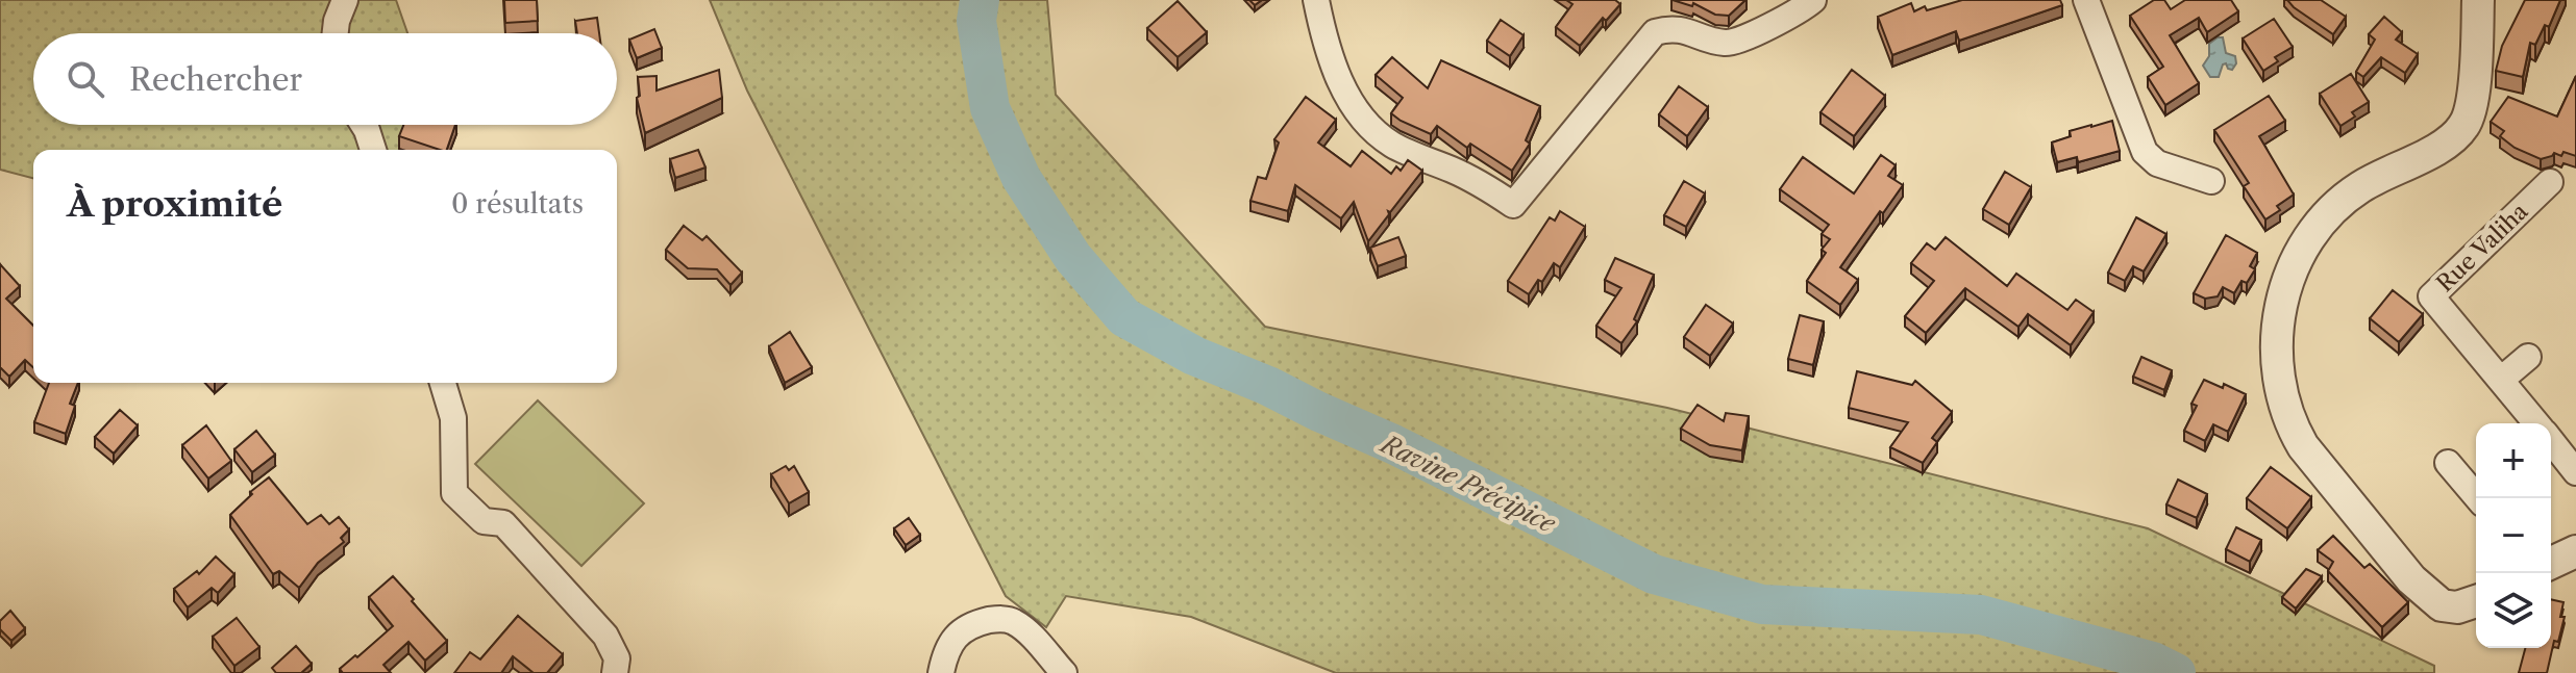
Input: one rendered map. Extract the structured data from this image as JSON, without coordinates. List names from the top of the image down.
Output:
{
  "streets": {
    "street": ["Rue Valiha"]
  },
  "water": ["Ravine Précipice"],
  "page": {
    "search": "Rechercher",
    "heading": ["À proximité", "0 résultats"],
    "map_buttons": ["+", "−"]
  }
}
